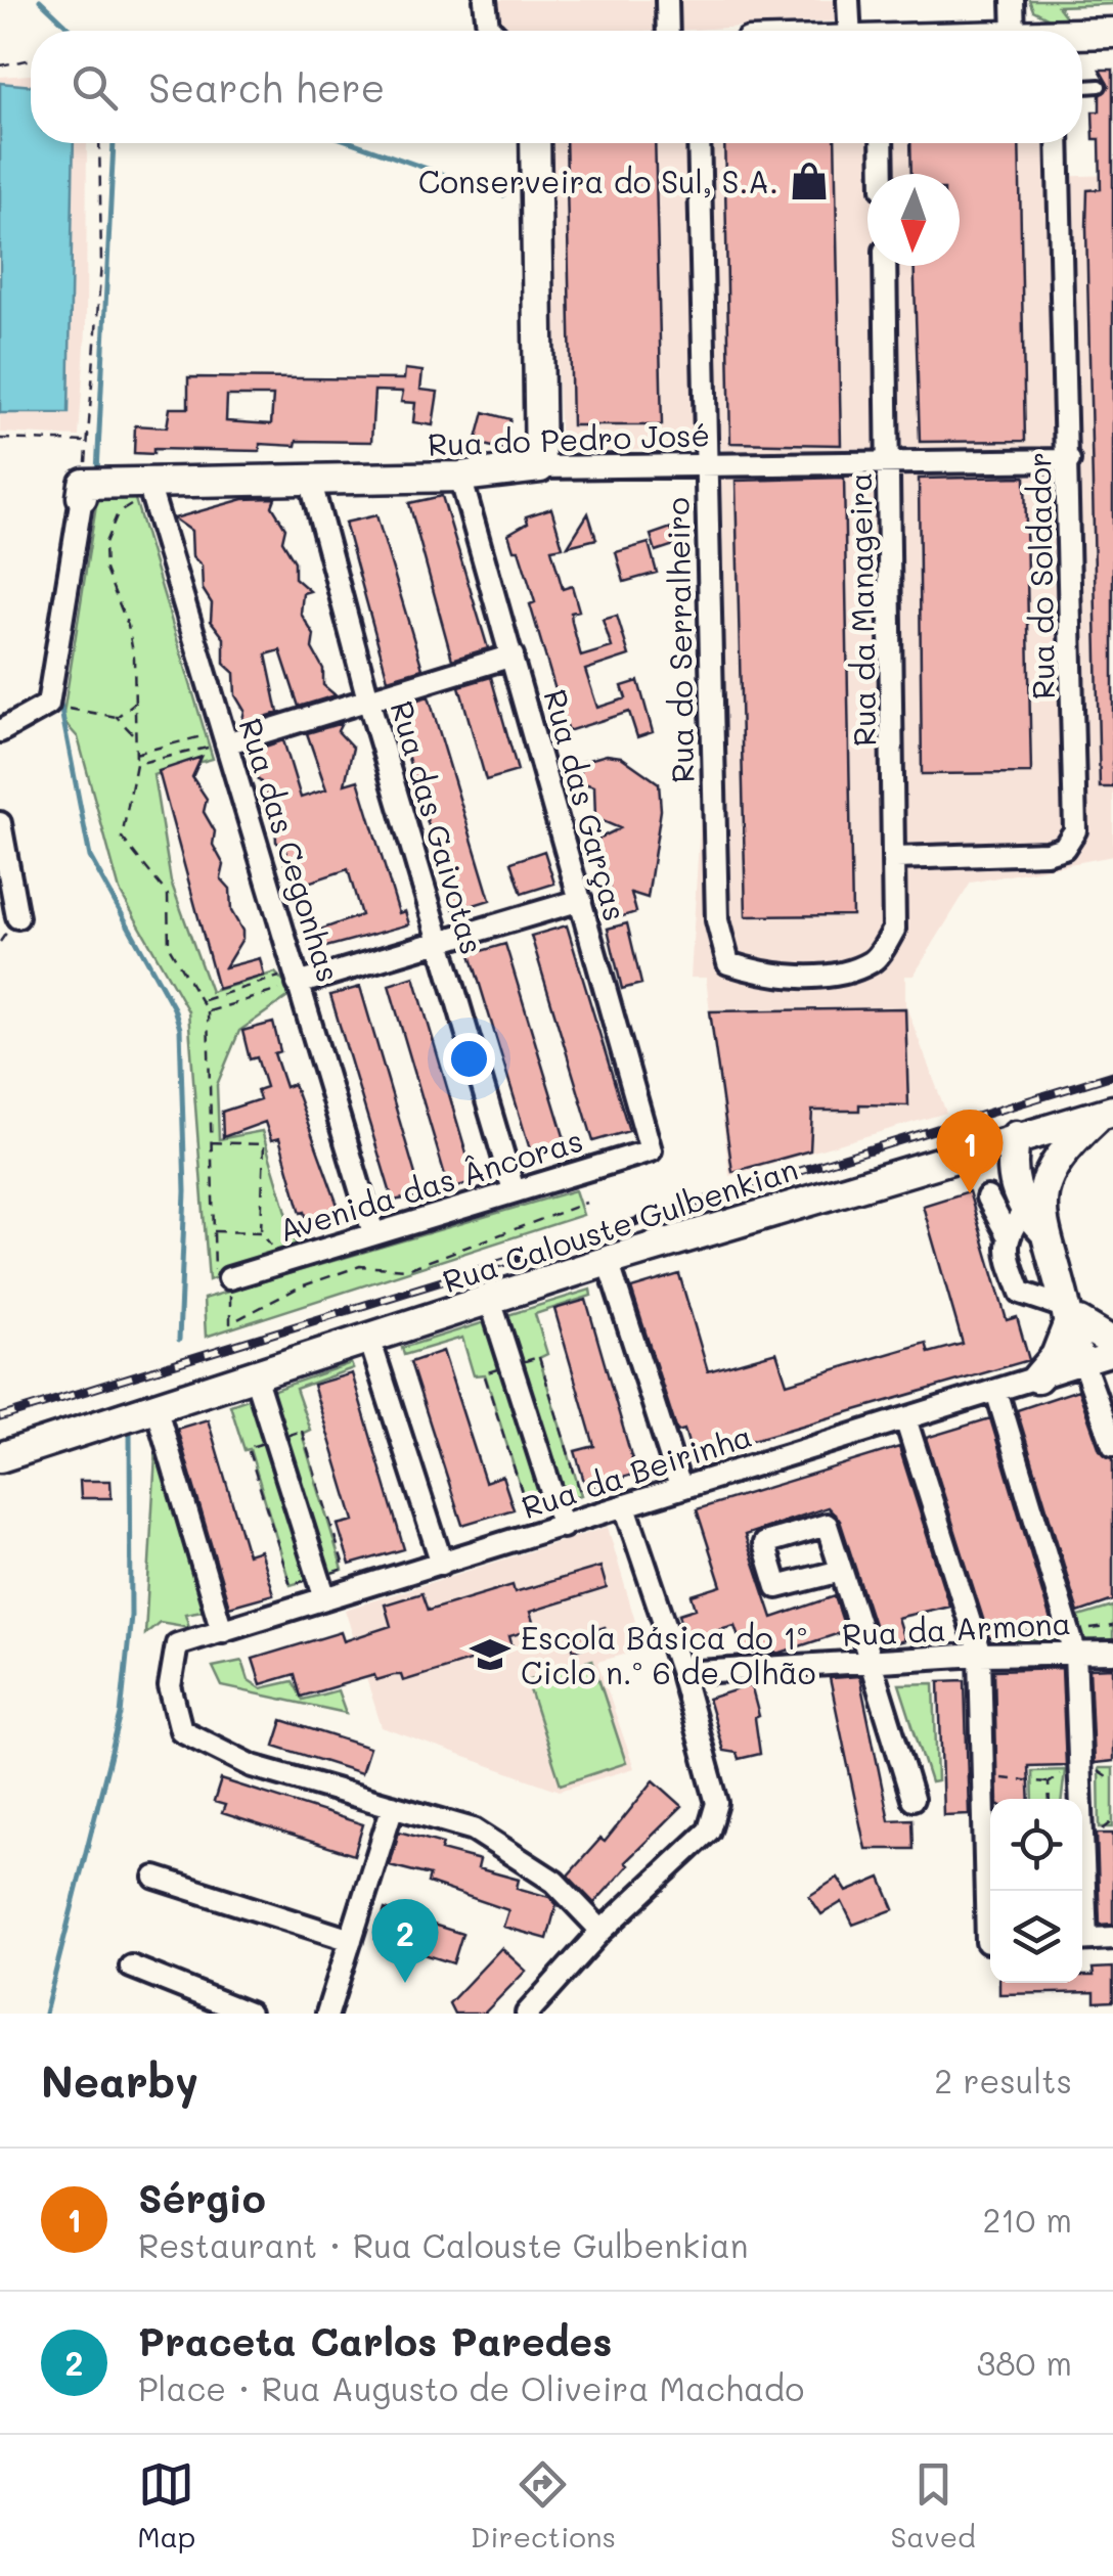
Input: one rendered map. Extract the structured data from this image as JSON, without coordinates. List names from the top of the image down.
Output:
{
  "streets": {
    "street": [
      "Rua do Pedro José",
      "Rua do Soldador",
      "Rua da Manageira",
      "Rua do Serralheiro",
      "Rua das Garças",
      "Rua das Gaivotas",
      "Rua das Cegonhas",
      "Avenida das Âncoras",
      "Rua Calouste Gulbenkian",
      "Rua da Beirinha",
      "Rua da Armona"
    ]
  },
  "crossings": [
    ["Rua do Pedro José", "Rua do Soldador"],
    ["Rua do Pedro José", "Rua da Manageira"],
    ["Rua do Pedro José", "Rua do Serralheiro"],
    ["Rua do Pedro José", "Rua das Garças"],
    ["Rua do Pedro José", "Rua das Gaivotas"],
    ["Rua do Pedro José", "Rua das Cegonhas"],
    ["Rua do Soldador", "Rua da Manageira"],
    ["Rua da Manageira", "Rua do Serralheiro"],
    ["Rua das Garças", "Avenida das Âncoras"],
    ["Rua das Gaivotas", "Avenida das Âncoras"],
    ["Rua das Cegonhas", "Avenida das Âncoras"]
  ],
  "places": {
    "shop": ["Conserveira do Sul, S.A."],
    "school or university": ["Escola Básica do 1º Ciclo n.º 6 de Olhão"]
  },
  "north": "bottom",
  "page": {
    "search": "Search here",
    "pins": ["1", "2"],
    "heading": ["Nearby", "2 results"],
    "list": [
      {
        "mark": "1",
        "name": "Sérgio",
        "note": "Restaurant · Rua Calouste Gulbenkian",
        "value": "210 m"
      },
      {
        "mark": "2",
        "name": "Praceta Carlos Paredes",
        "note": "Place · Rua Augusto de Oliveira Machado",
        "value": "380 m"
      }
    ],
    "nav": ["Map", "Directions", "Saved"]
  }
}
